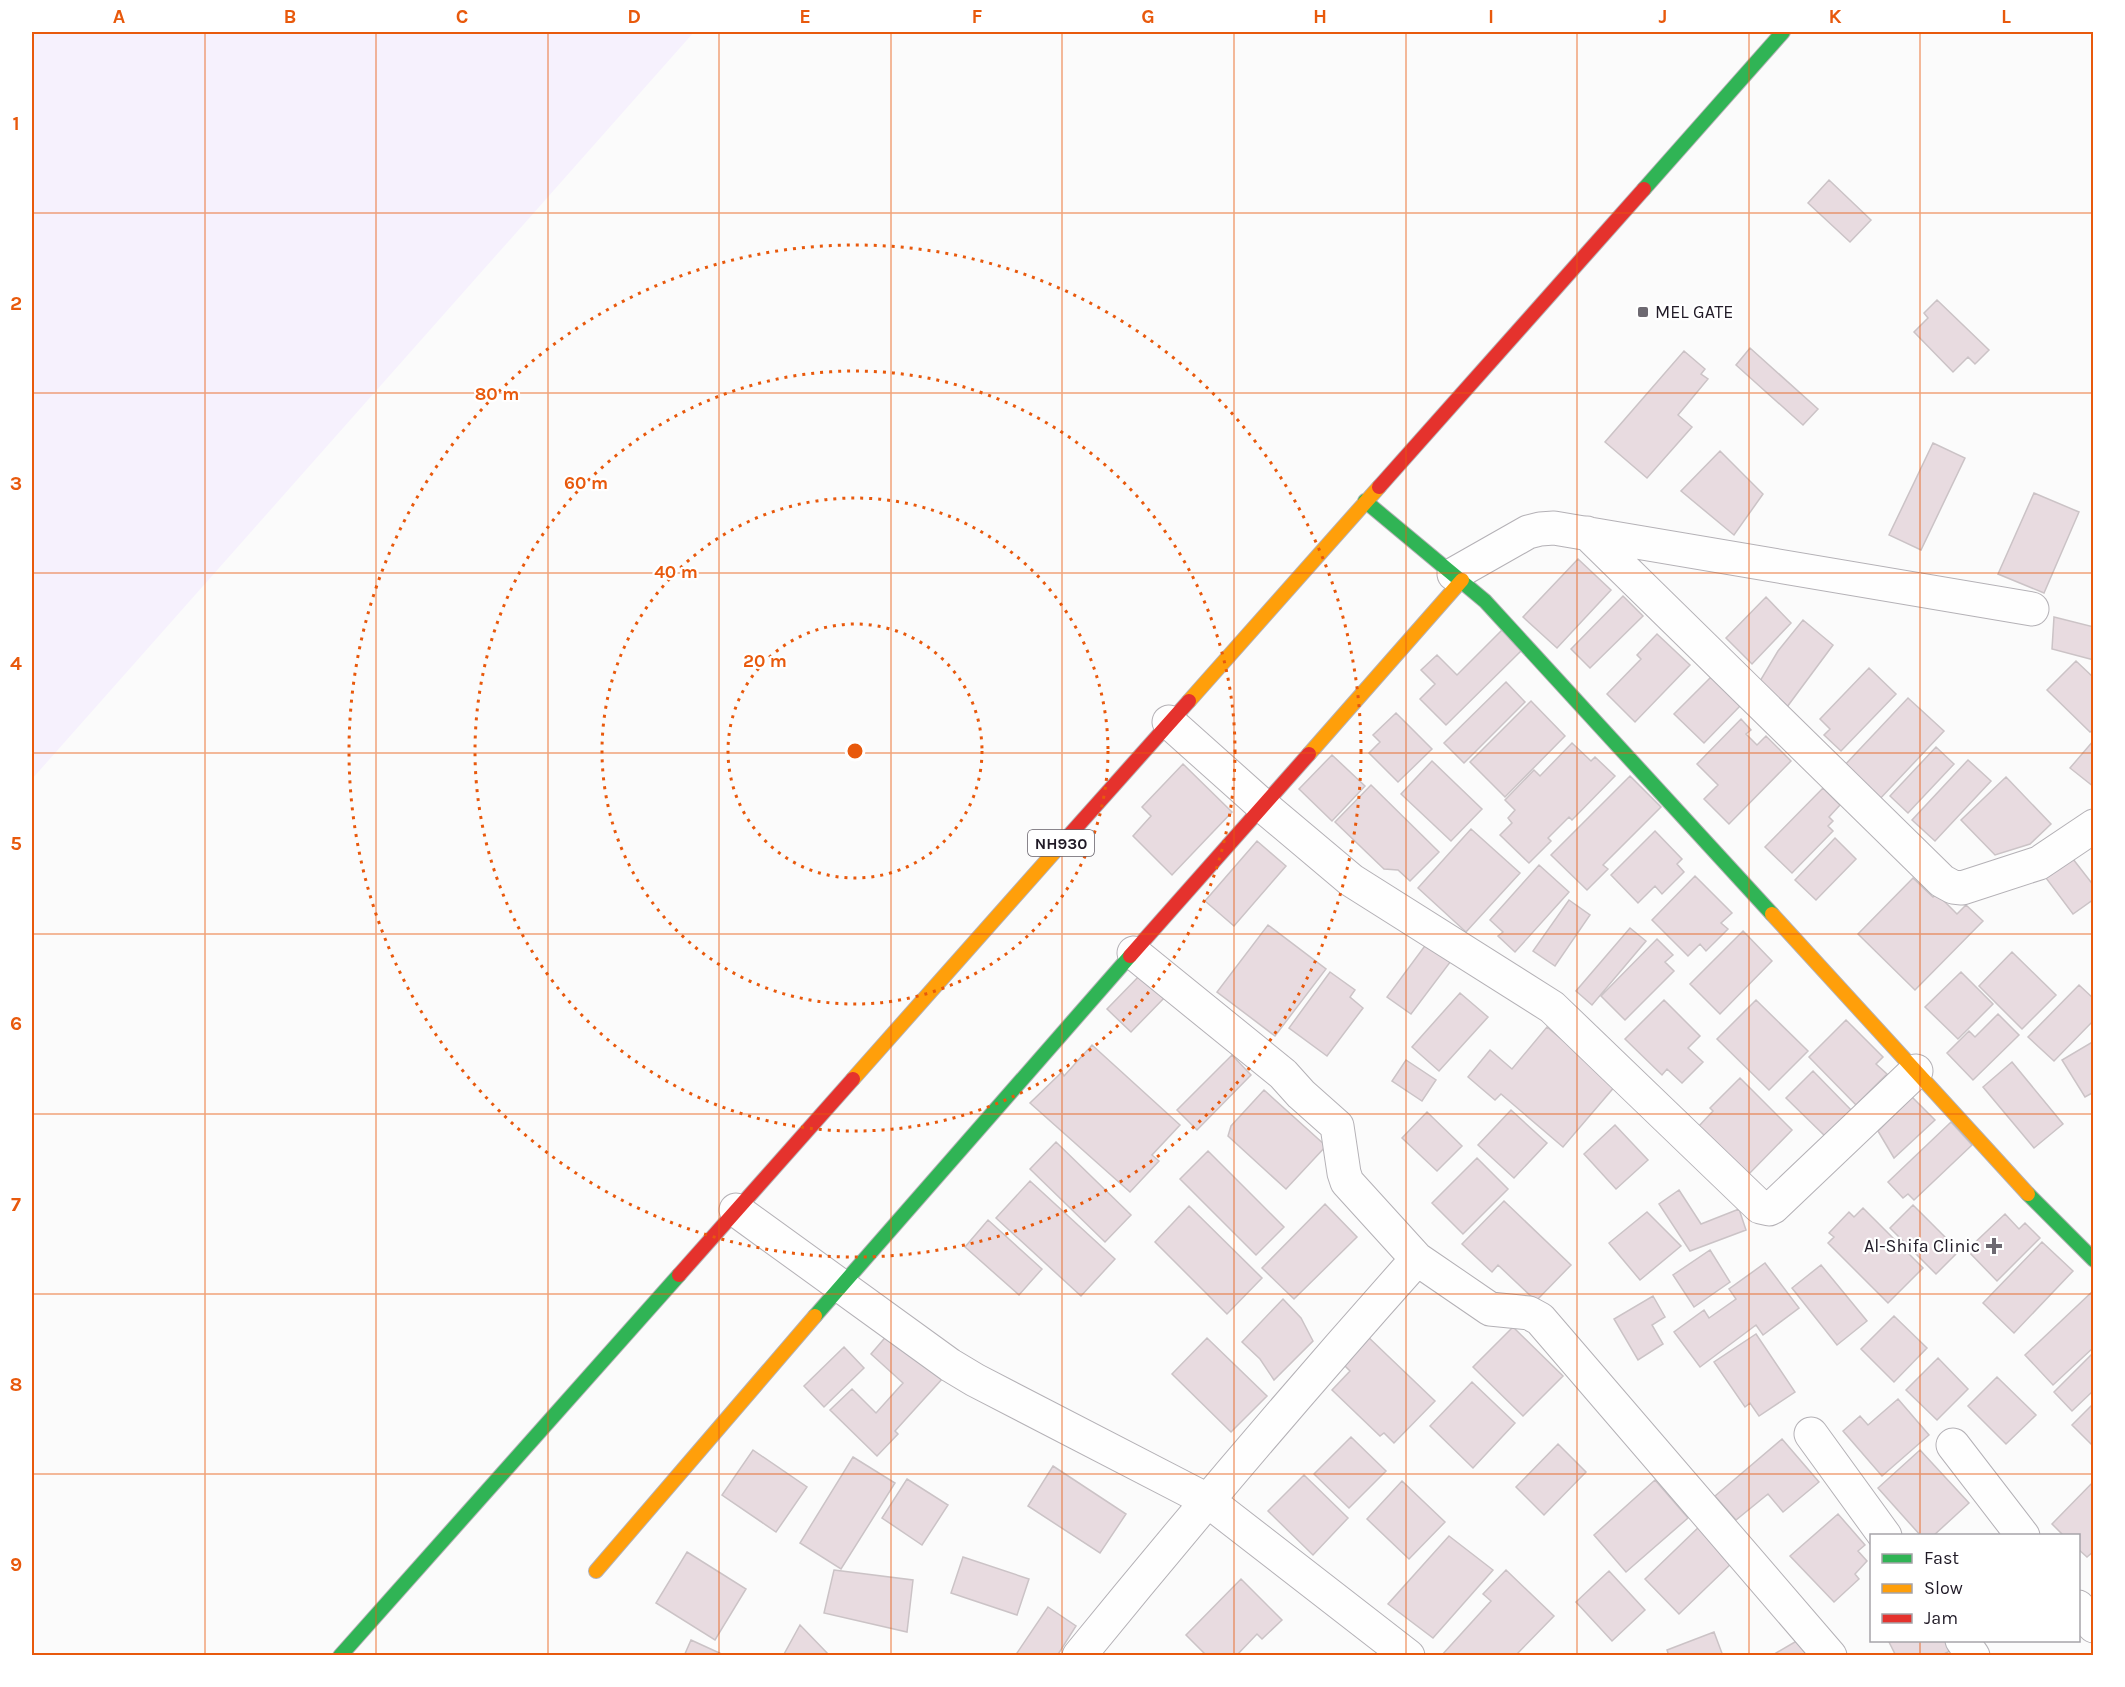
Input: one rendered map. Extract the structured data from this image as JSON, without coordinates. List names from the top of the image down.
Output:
{
  "streets": {
    "main road": ["NH930"]
  },
  "places": {
    "transit": ["MEL GATE"],
    "health": ["Al-Shifa Clinic"]
  },
  "legend": ["Fast", "Slow", "Jam"],
  "grid": {
    "columns": [
      "A",
      "B",
      "C",
      "D",
      "E",
      "F",
      "G",
      "H",
      "I",
      "J",
      "K",
      "L"
    ],
    "rows": [
      "1",
      "2",
      "3",
      "4",
      "5",
      "6",
      "7",
      "8",
      "9"
    ]
  },
  "rings": [
    "80 m",
    "60 m",
    "40 m",
    "20 m"
  ]
}
